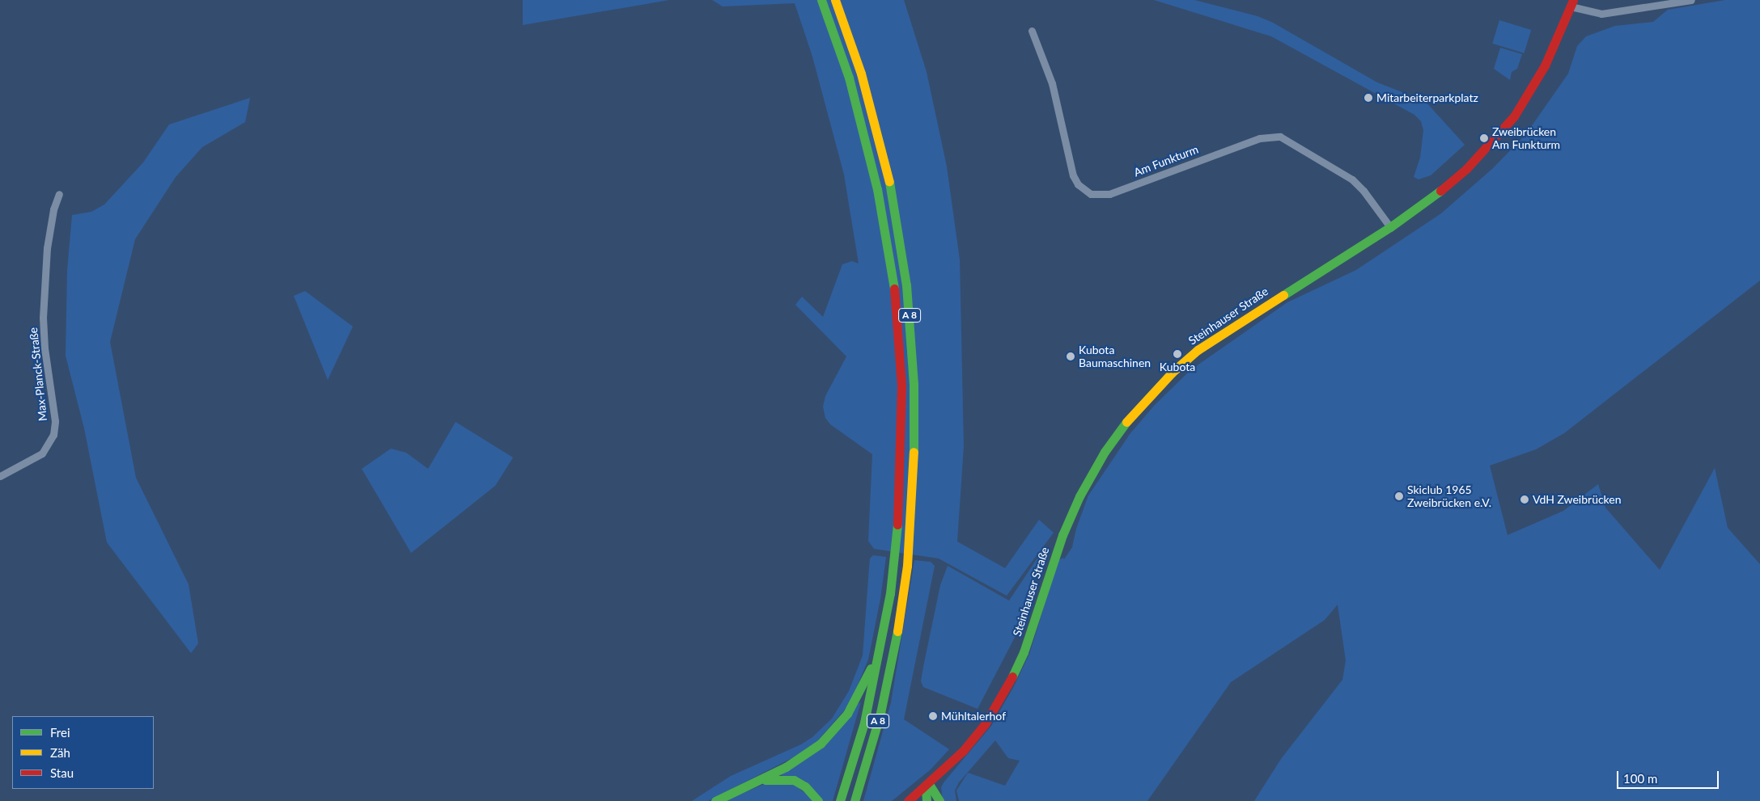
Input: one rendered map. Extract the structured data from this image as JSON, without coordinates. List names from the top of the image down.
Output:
{
  "streets": {
    "main road": ["A 8", "Steinhauser Straße"],
    "street": ["Am Funkturm", "Max-Planck-Straße"]
  },
  "crossings": [
    ["Am Funkturm", "Steinhauser Straße"]
  ],
  "places": [
    "Mitarbeiterparkplatz",
    "Zweibrücken Am Funkturm",
    "Kubota",
    "Kubota Baumaschinen",
    "Skiclub 1965 Zweibrücken e.V.",
    "VdH Zweibrücken",
    "Mühltalerhof"
  ],
  "legend": ["Frei", "Zäh", "Stau"],
  "scale_bar": "100 m"
}
